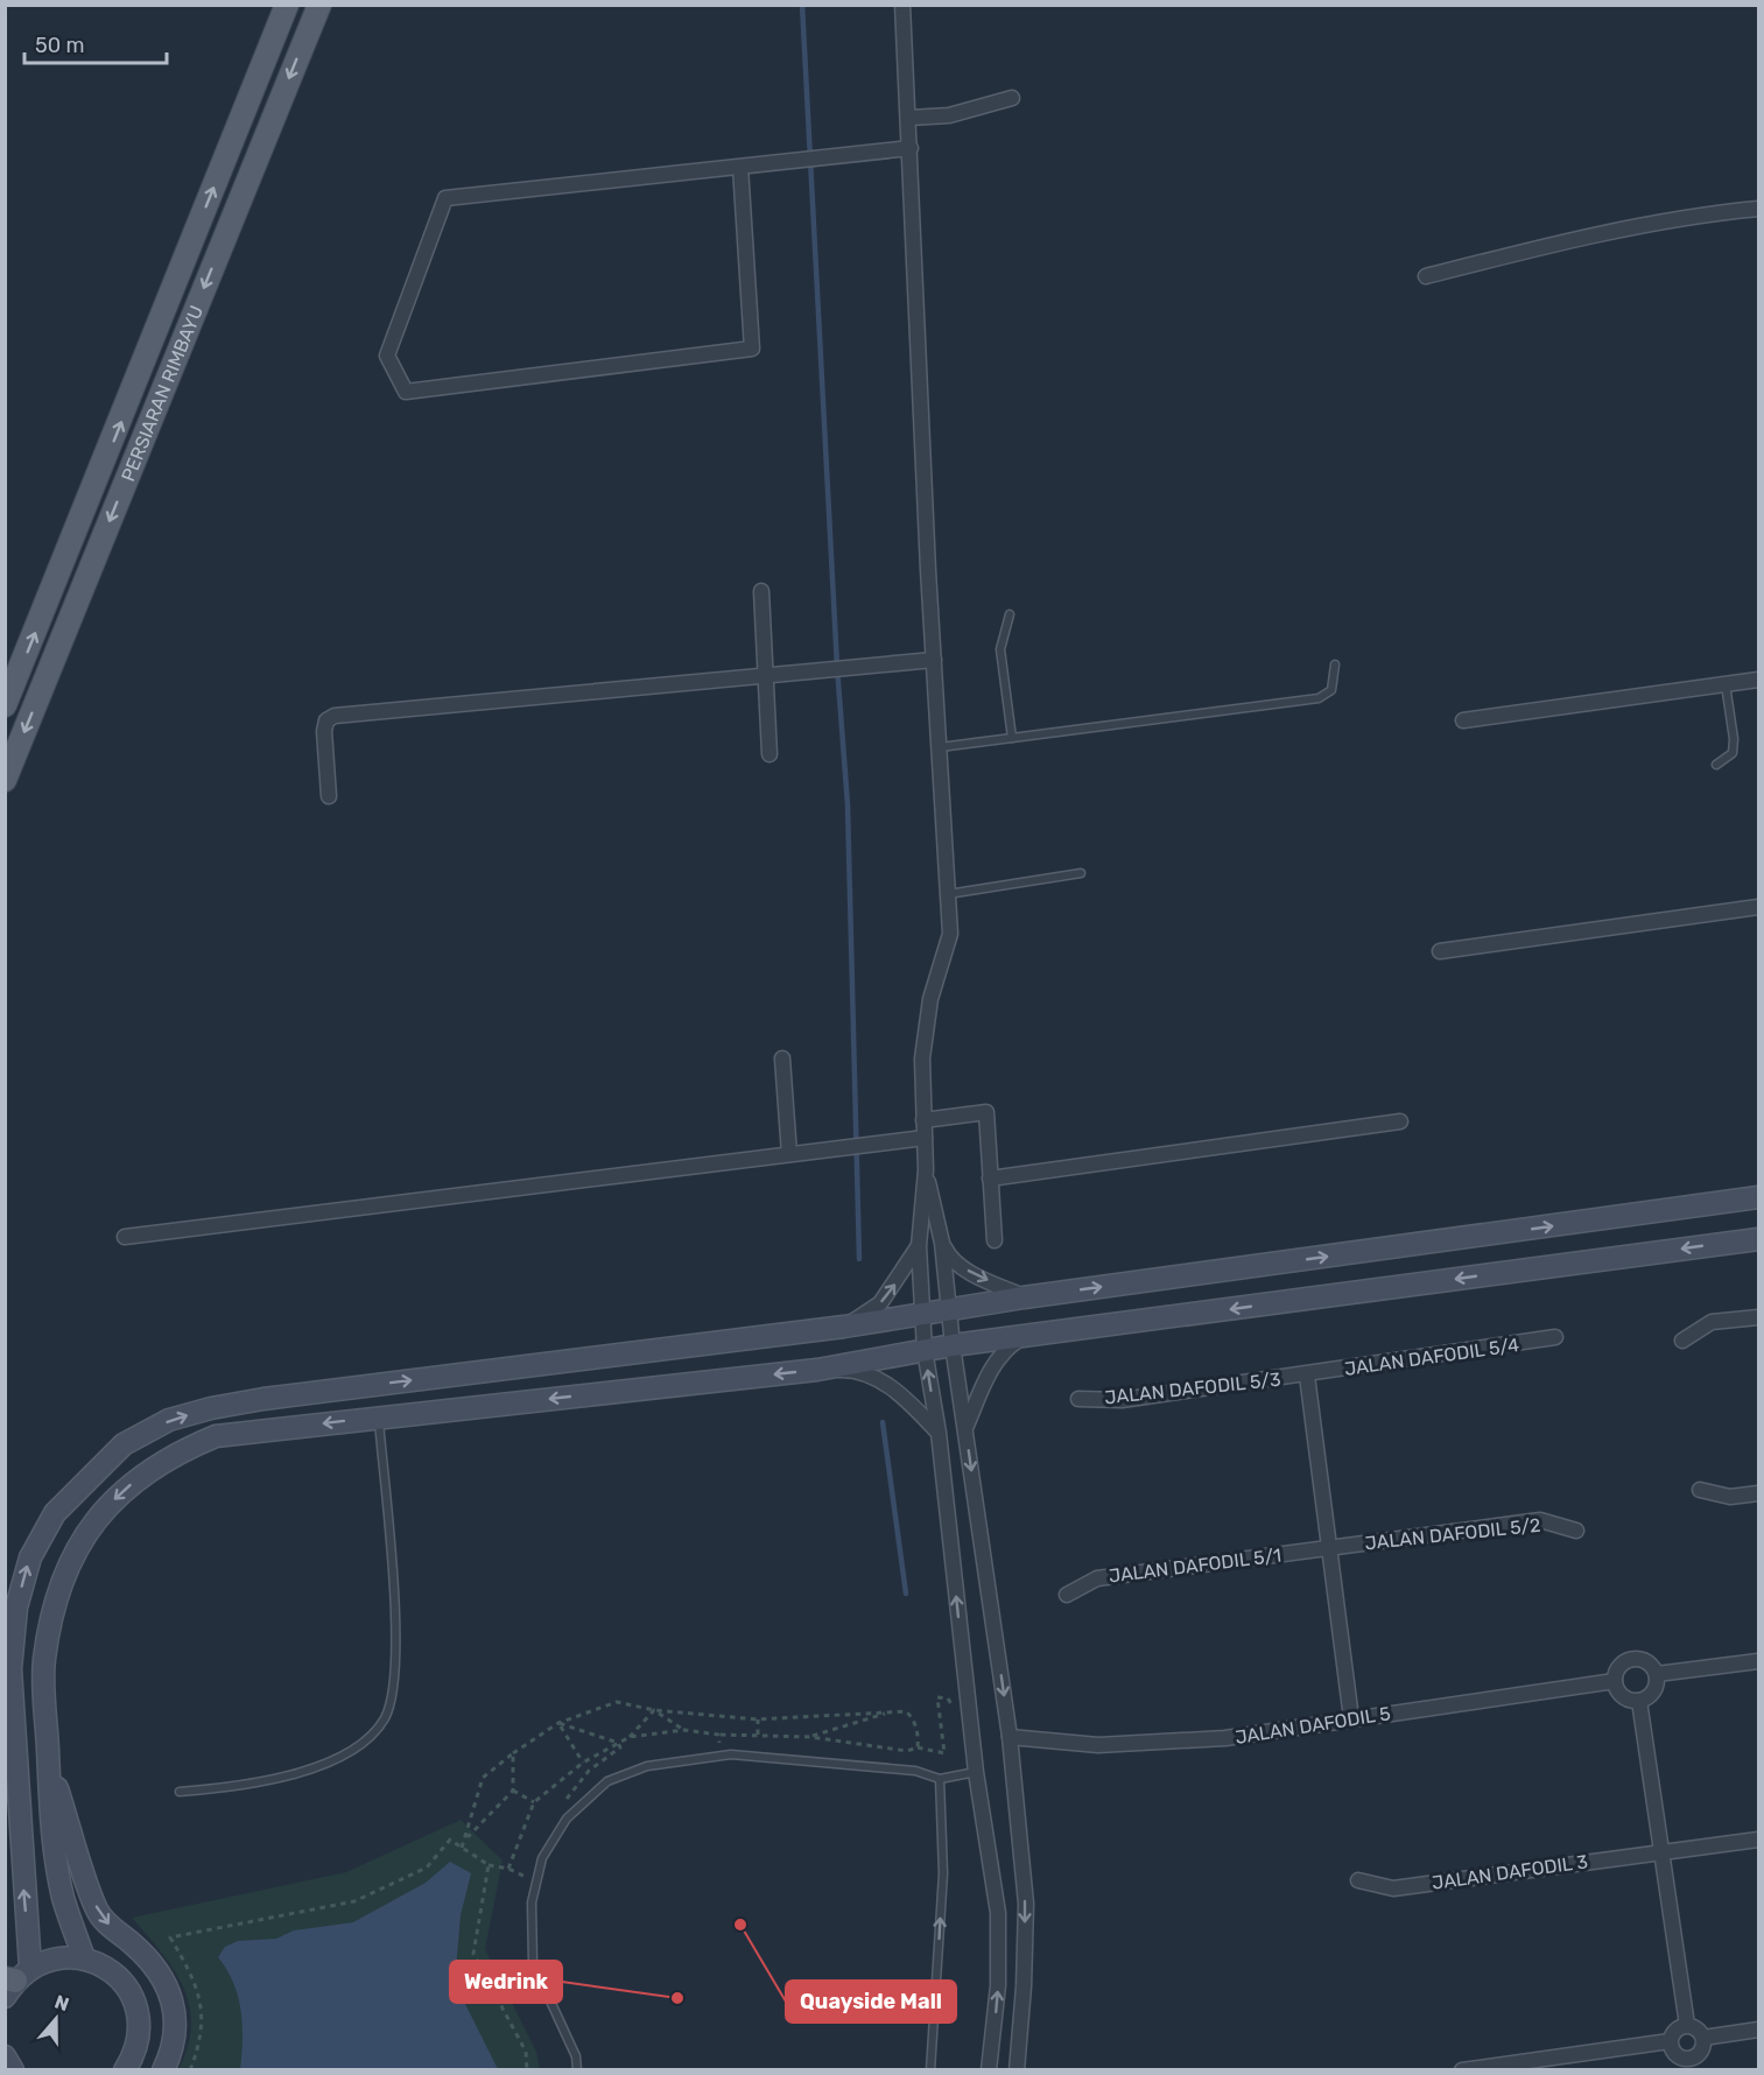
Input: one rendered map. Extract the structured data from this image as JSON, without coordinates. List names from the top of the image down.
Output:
{
  "streets": {
    "main road": ["PERSIARAN RIMBAYU"],
    "street": [
      "JALAN DAFODIL 5/4",
      "JALAN DAFODIL 5/3",
      "JALAN DAFODIL 5/2",
      "JALAN DAFODIL 5/1",
      "JALAN DAFODIL 5",
      "JALAN DAFODIL 3"
    ]
  },
  "crossings": [
    ["JALAN DAFODIL 5/4", "JALAN DAFODIL 5/3"],
    ["JALAN DAFODIL 5/2", "JALAN DAFODIL 5/1"]
  ],
  "places": ["Quayside Mall", "Wedrink"],
  "scale_bar": "50 m",
  "north": "top"
}
